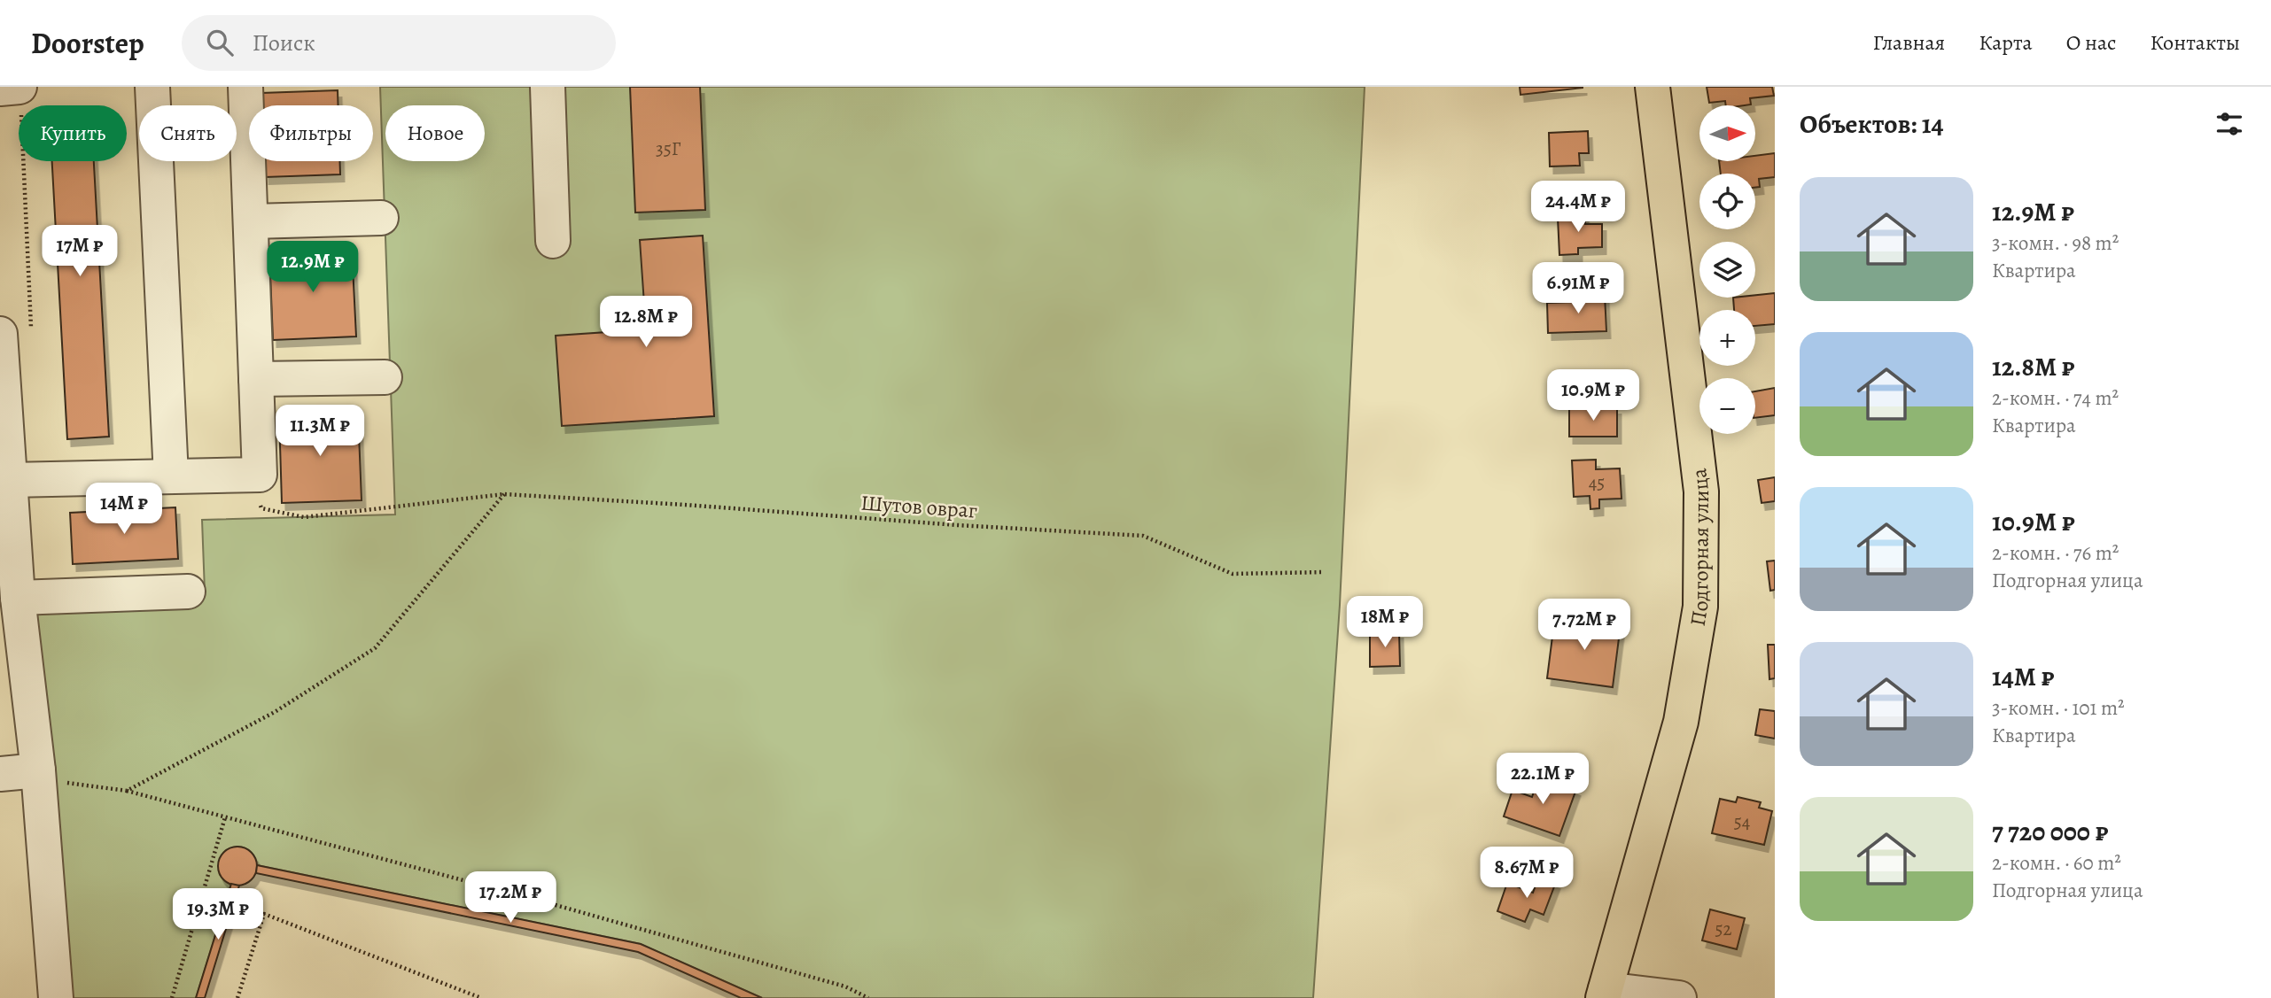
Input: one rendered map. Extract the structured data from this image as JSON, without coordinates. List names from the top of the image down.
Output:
{
  "streets": {
    "main road": ["Подгорная улица"],
    "path": ["Шутов овраг"]
  },
  "house_numbers": [
    "35Г",
    "45",
    "54",
    "52"
  ],
  "north": "right",
  "page": {
    "header": "Doorstep",
    "search": "Поиск",
    "nav": [
      "Главная",
      "Карта",
      "О нас",
      "Контакты"
    ],
    "heading": "Объектов: 14",
    "map_buttons": ["+", "−"],
    "chip": [
      "Купить",
      "Снять",
      "Фильтры",
      "Новое"
    ],
    "list": [
      {
        "name": "12.9M ₽",
        "note": "3-комн. · 98 m² · Квартира"
      },
      {
        "name": "12.8M ₽",
        "note": "2-комн. · 74 m² · Квартира"
      },
      {
        "name": "10.9M ₽",
        "note": "2-комн. · 76 m² · Подгорная улица"
      },
      {
        "name": "14M ₽",
        "note": "3-комн. · 101 m² · Квартира"
      },
      {
        "name": "7 720 000 ₽",
        "note": "2-комн. · 60 m² · Подгорная улица"
      }
    ],
    "price": [
      "24.4M ₽",
      "17M ₽",
      "12.9M ₽",
      "6.91M ₽",
      "12.8M ₽",
      "10.9M ₽",
      "11.3M ₽",
      "14M ₽",
      "18M ₽",
      "7.72M ₽",
      "22.1M ₽",
      "8.67M ₽",
      "17.2M ₽",
      "19.3M ₽"
    ]
  }
}
